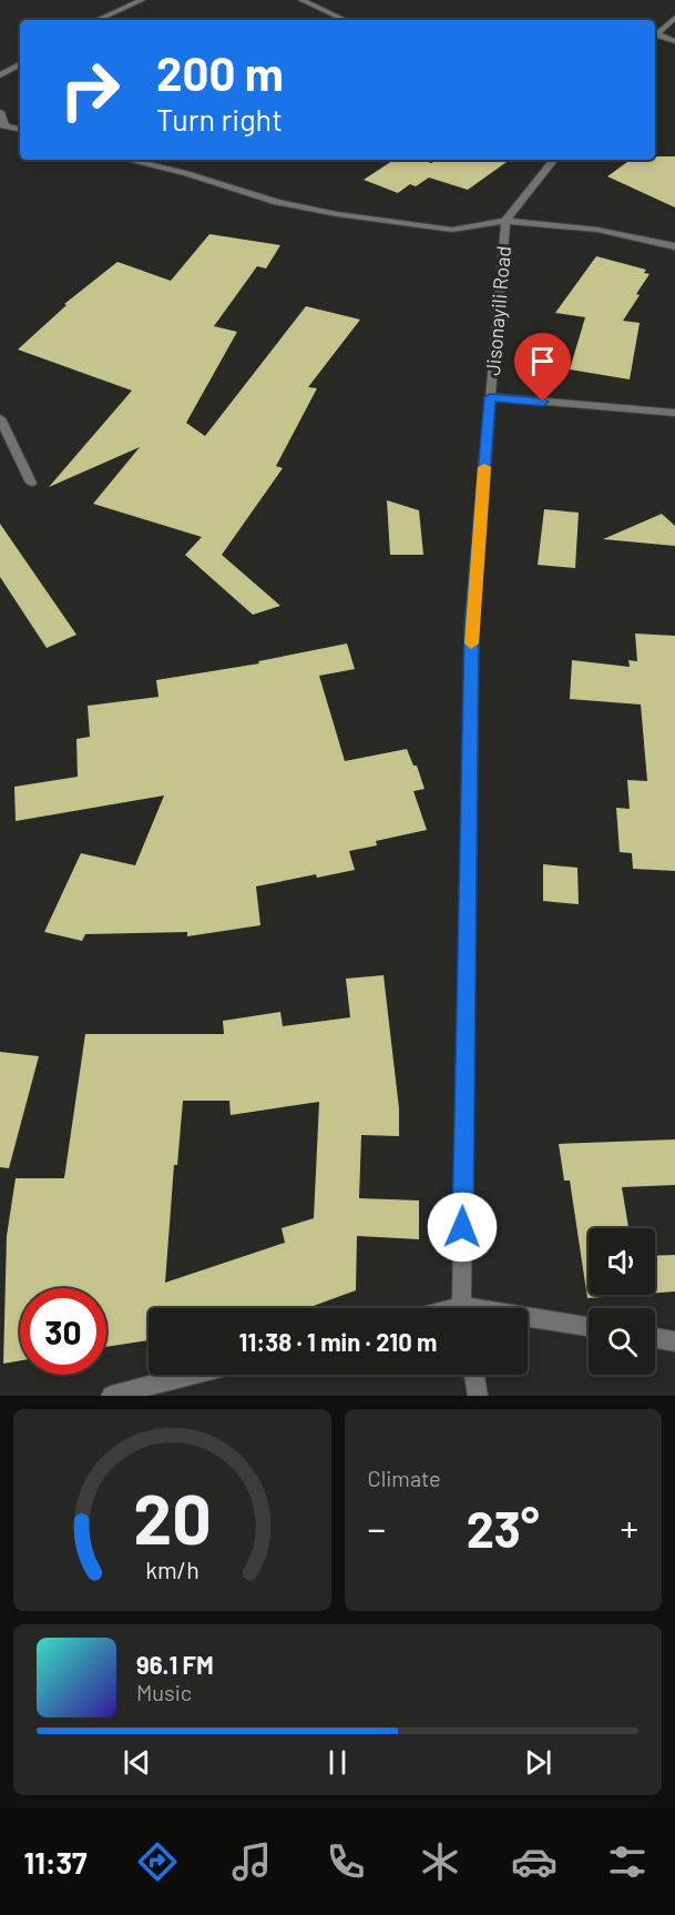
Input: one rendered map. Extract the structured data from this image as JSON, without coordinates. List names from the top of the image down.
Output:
{
  "streets": {
    "street": ["Jisonayili Road"]
  },
  "page": {
    "turn": ["200 m", "Turn right"],
    "limit": "30",
    "trip": "11:38 · 1 min · 210 m",
    "tile": "Climate",
    "heat": ["−", "23°", "+"],
    "song": ["96.1 FM", "Music"],
    "tabs": "11:37",
    "gauge": ["20", "km/h"]
  }
}
